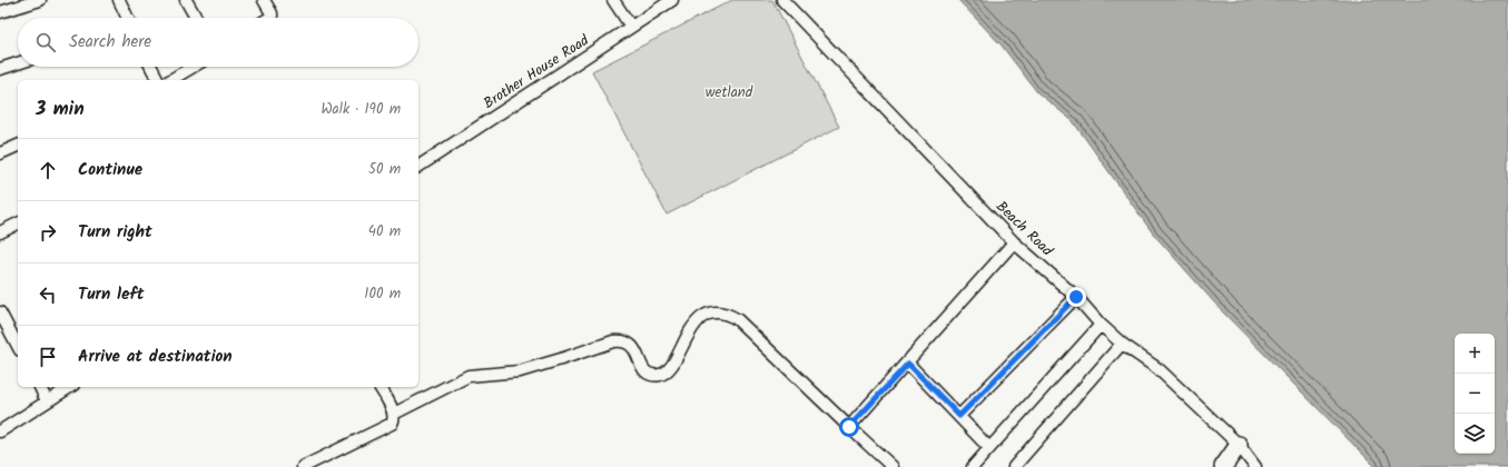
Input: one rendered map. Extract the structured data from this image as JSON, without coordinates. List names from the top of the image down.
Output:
{
  "streets": {
    "street": ["Brother House Road", "Beach Road"]
  },
  "parks": ["wetland"],
  "page": {
    "search": "Search here",
    "heading": ["3 min", "Walk · 190 m"],
    "list": [
      ["Continue", "50 m"],
      ["Turn right", "40 m"],
      ["Turn left", "100 m"],
      "Arrive at destination"
    ],
    "map_buttons": ["+", "−"]
  }
}
